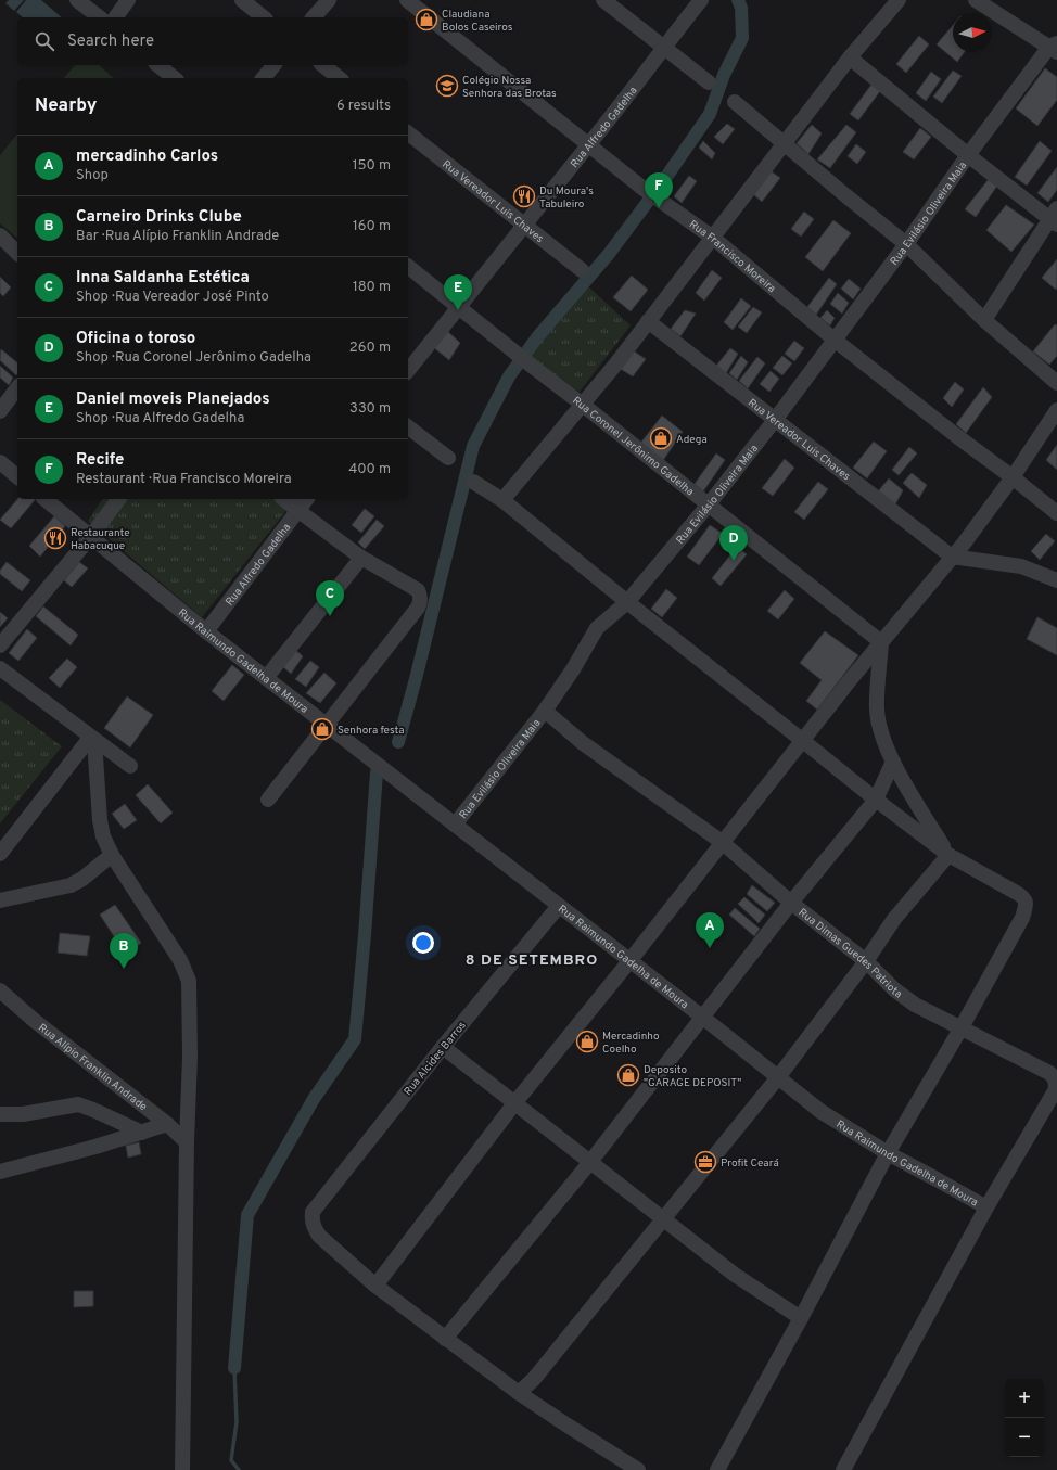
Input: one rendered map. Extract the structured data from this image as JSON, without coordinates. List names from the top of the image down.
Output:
{
  "streets": {
    "street": [
      "Rua Alfredo Gadelha",
      "Rua Vereador Luis Chaves",
      "Rua Evilásio Oliveira Maia",
      "Rua Francisco Moreira",
      "Rua Coronel Jerônimo Gadelha",
      "Rua Raimundo Gadelha de Moura",
      "Rua Dimas Guedes Patriota",
      "Rua Alcides Barros",
      "Rua Alípio Franklin Andrade"
    ]
  },
  "crossings": [
    ["Rua Alfredo Gadelha", "Rua Vereador Luis Chaves"],
    ["Rua Alfredo Gadelha", "Rua Francisco Moreira"],
    ["Rua Alfredo Gadelha", "Rua Coronel Jerônimo Gadelha"],
    ["Rua Alfredo Gadelha", "Rua Raimundo Gadelha de Moura"],
    ["Rua Vereador Luis Chaves", "Rua Evilásio Oliveira Maia"],
    ["Rua Evilásio Oliveira Maia", "Rua Francisco Moreira"],
    ["Rua Evilásio Oliveira Maia", "Rua Coronel Jerônimo Gadelha"],
    ["Rua Evilásio Oliveira Maia", "Rua Raimundo Gadelha de Moura"],
    ["Rua Evilásio Oliveira Maia", "Rua Dimas Guedes Patriota"],
    ["Rua Raimundo Gadelha de Moura", "Rua Dimas Guedes Patriota"],
    ["Rua Raimundo Gadelha de Moura", "Rua Alcides Barros"]
  ],
  "districts": ["8 DE SETEMBRO"],
  "places": {
    "shop": [
      "Claudiana Bolos Caseiros",
      "Adega",
      "Senhora festa",
      "Mercadinho Coelho",
      "Deposito \"GARAGE DEPOSIT\""
    ],
    "school or university": ["Colégio Nossa Senhora das Brotas"],
    "restaurant": ["Du Moura's Tabuleiro", "Restaurante Habacuque"],
    "office": ["Profit Ceará"]
  },
  "north": "right",
  "page": {
    "search": "Search here",
    "heading": ["Nearby", "6 results"],
    "list": [
      {
        "mark": "A",
        "name": "mercadinho Carlos",
        "note": "Shop",
        "value": "150 m"
      },
      {
        "mark": "B",
        "name": "Carneiro Drinks Clube",
        "note": "Bar · Rua Alípio Franklin Andrade",
        "value": "160 m"
      },
      {
        "mark": "C",
        "name": "Inna Saldanha Estética",
        "note": "Shop · Rua Vereador José Pinto",
        "value": "180 m"
      },
      {
        "mark": "D",
        "name": "Oficina o toroso",
        "note": "Shop · Rua Coronel Jerônimo Gadelha",
        "value": "260 m"
      },
      {
        "mark": "E",
        "name": "Daniel moveis Planejados",
        "note": "Shop · Rua Alfredo Gadelha",
        "value": "330 m"
      },
      {
        "mark": "F",
        "name": "Recife",
        "note": "Restaurant · Rua Francisco Moreira",
        "value": "400 m"
      }
    ],
    "pins": [
      "F",
      "E",
      "D",
      "C",
      "A",
      "B"
    ],
    "map_buttons": ["+", "−"]
  }
}
